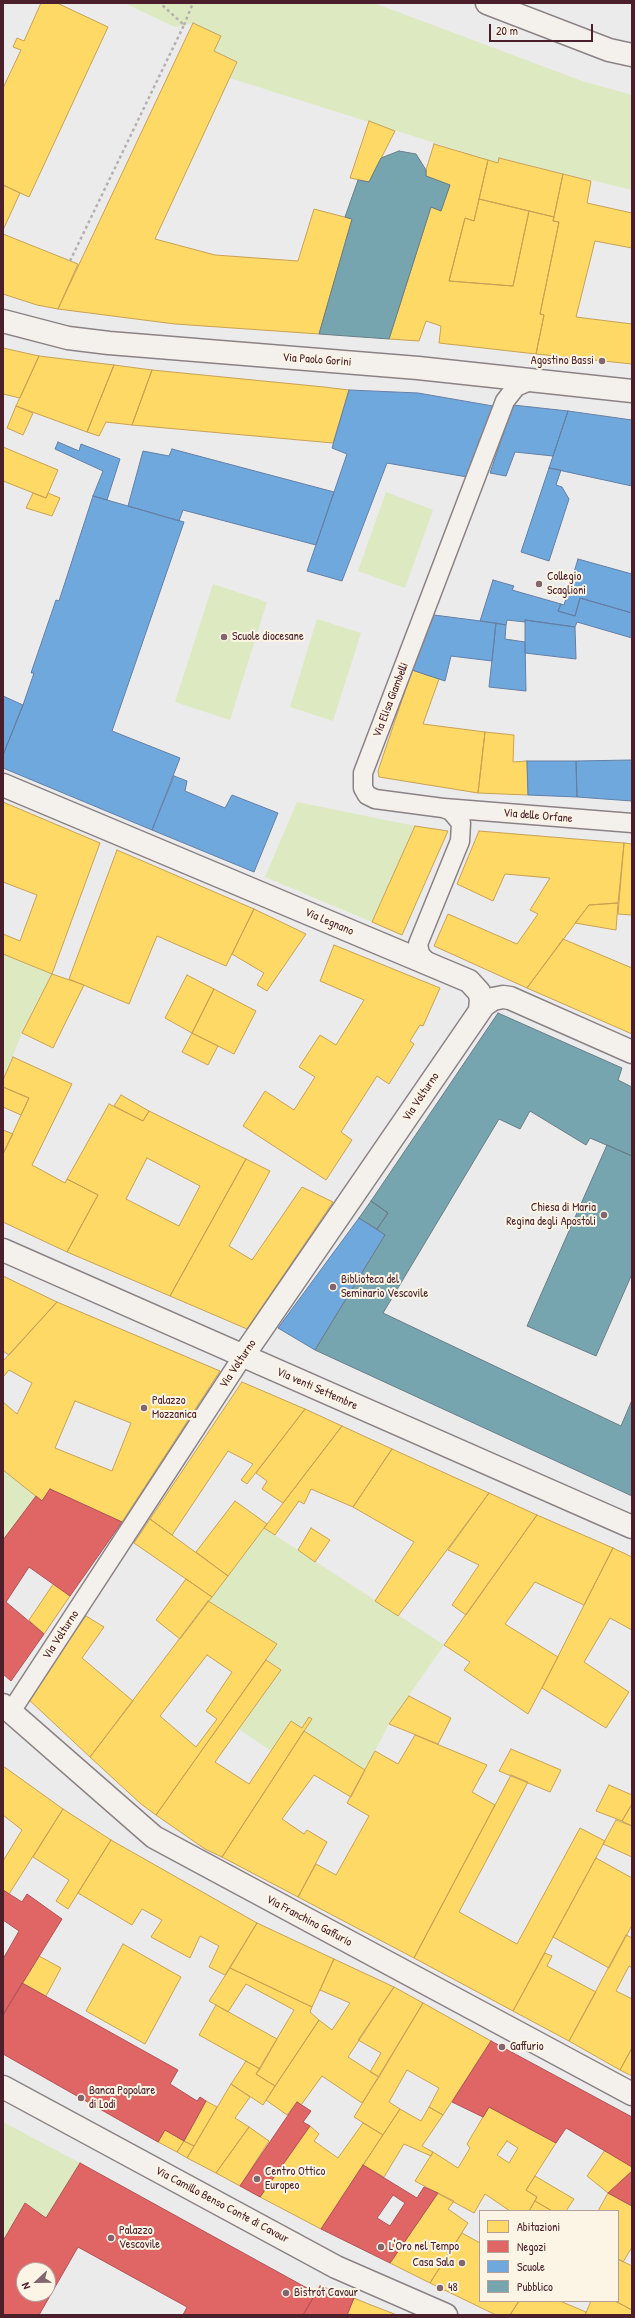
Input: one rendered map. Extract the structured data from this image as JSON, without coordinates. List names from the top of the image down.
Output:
{
  "streets": {
    "street": [
      "Via Paolo Gorini",
      "Via Legnano",
      "Via Volturno",
      "Via venti Settembre",
      "Via Franchino Gaffurio",
      "Via Camillo Benso Conte di Cavour"
    ],
    "lane": ["Via Elisa Giambelli", "Via delle Orfane"]
  },
  "crossings": [
    ["Via Paolo Gorini", "Via Elisa Giambelli"],
    ["Via Elisa Giambelli", "Via delle Orfane"],
    ["Via Elisa Giambelli", "Via Legnano"],
    ["Via Legnano", "Via Volturno"],
    ["Via Volturno", "Via venti Settembre"],
    ["Via Volturno", "Via Franchino Gaffurio"]
  ],
  "places": [
    "Agostino Bassi",
    "Collegio Scaglioni",
    "Scuole diocesane",
    "Chiesa di Maria Regina degli Apostoli",
    "Biblioteca del Seminario Vescovile",
    "Palazzo Mozzanica",
    "Gaffurio",
    "Banca Popolare di Lodi",
    "Centro Ottico Europeo",
    "Palazzo Vescovile",
    "L'Oro nel Tempo",
    "Casa Sala",
    "48",
    "Bistrot Cavour"
  ],
  "legend": [
    "Abitazioni",
    "Negozi",
    "Scuole",
    "Pubblico"
  ],
  "scale_bar": "20 m",
  "north": "left"
}
